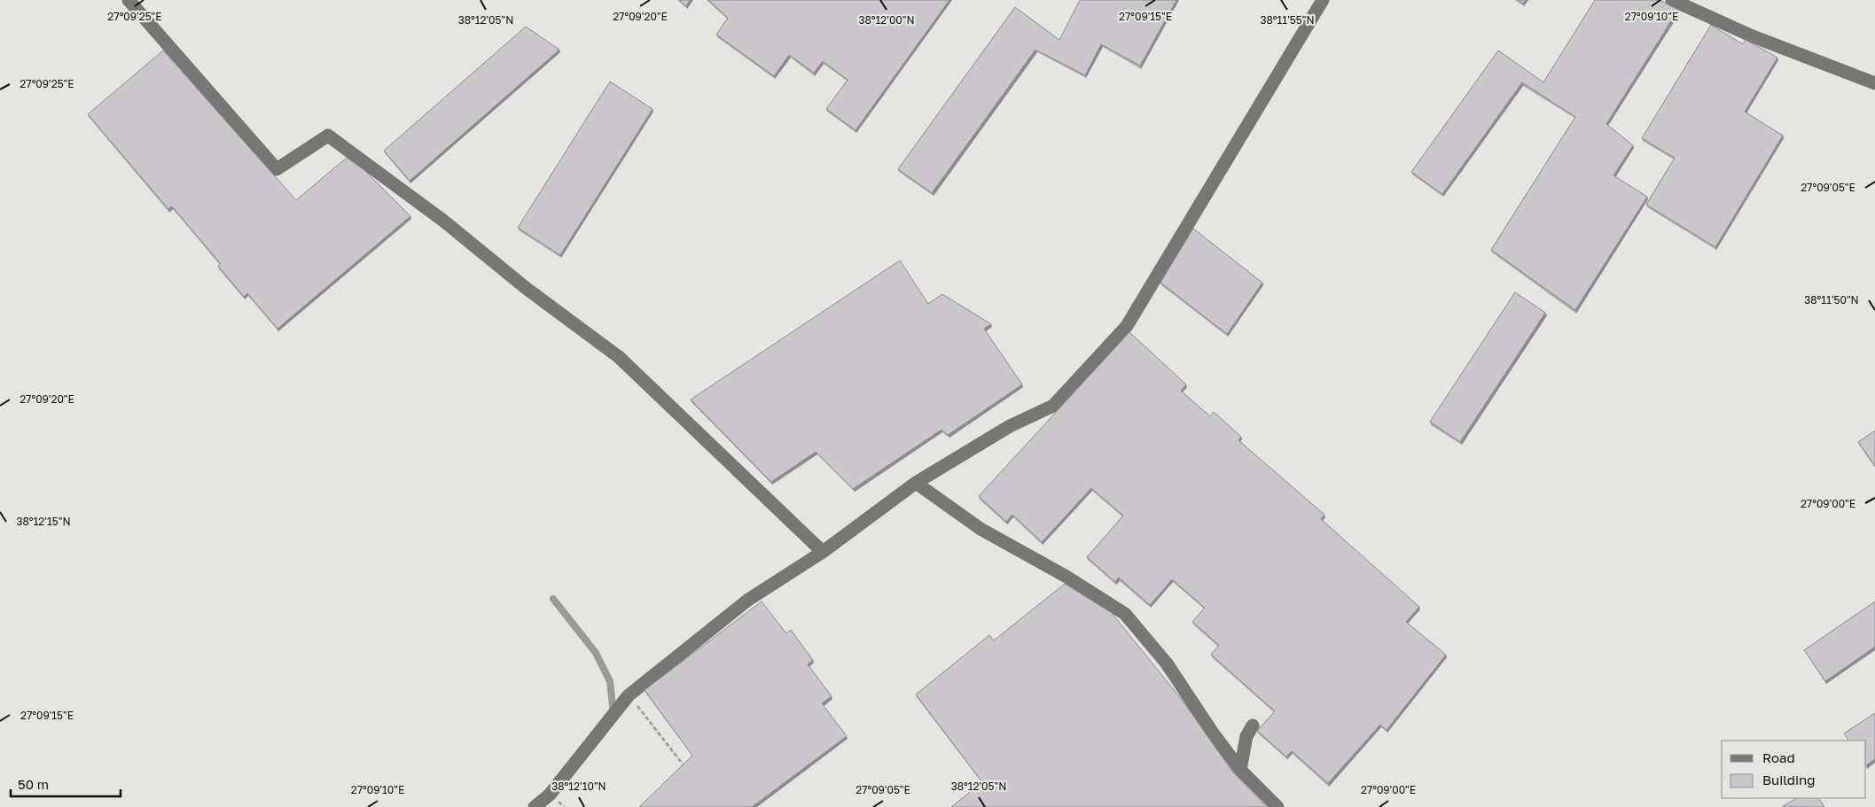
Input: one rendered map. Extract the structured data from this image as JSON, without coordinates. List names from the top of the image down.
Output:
{
  "legend": ["Road", "Building"],
  "scale_bar": "50 m",
  "coordinates": [
    "27°09'10\"E",
    "27°09'25\"E",
    "27°09'20\"E",
    "27°09'15\"E",
    "38°12'05\"N",
    "38°12'00\"N",
    "38°11'55\"N",
    "27°09'05\"E",
    "38°11'50\"N",
    "27°09'00\"E",
    "38°12'15\"N",
    "38°12'10\"N"
  ]
}
